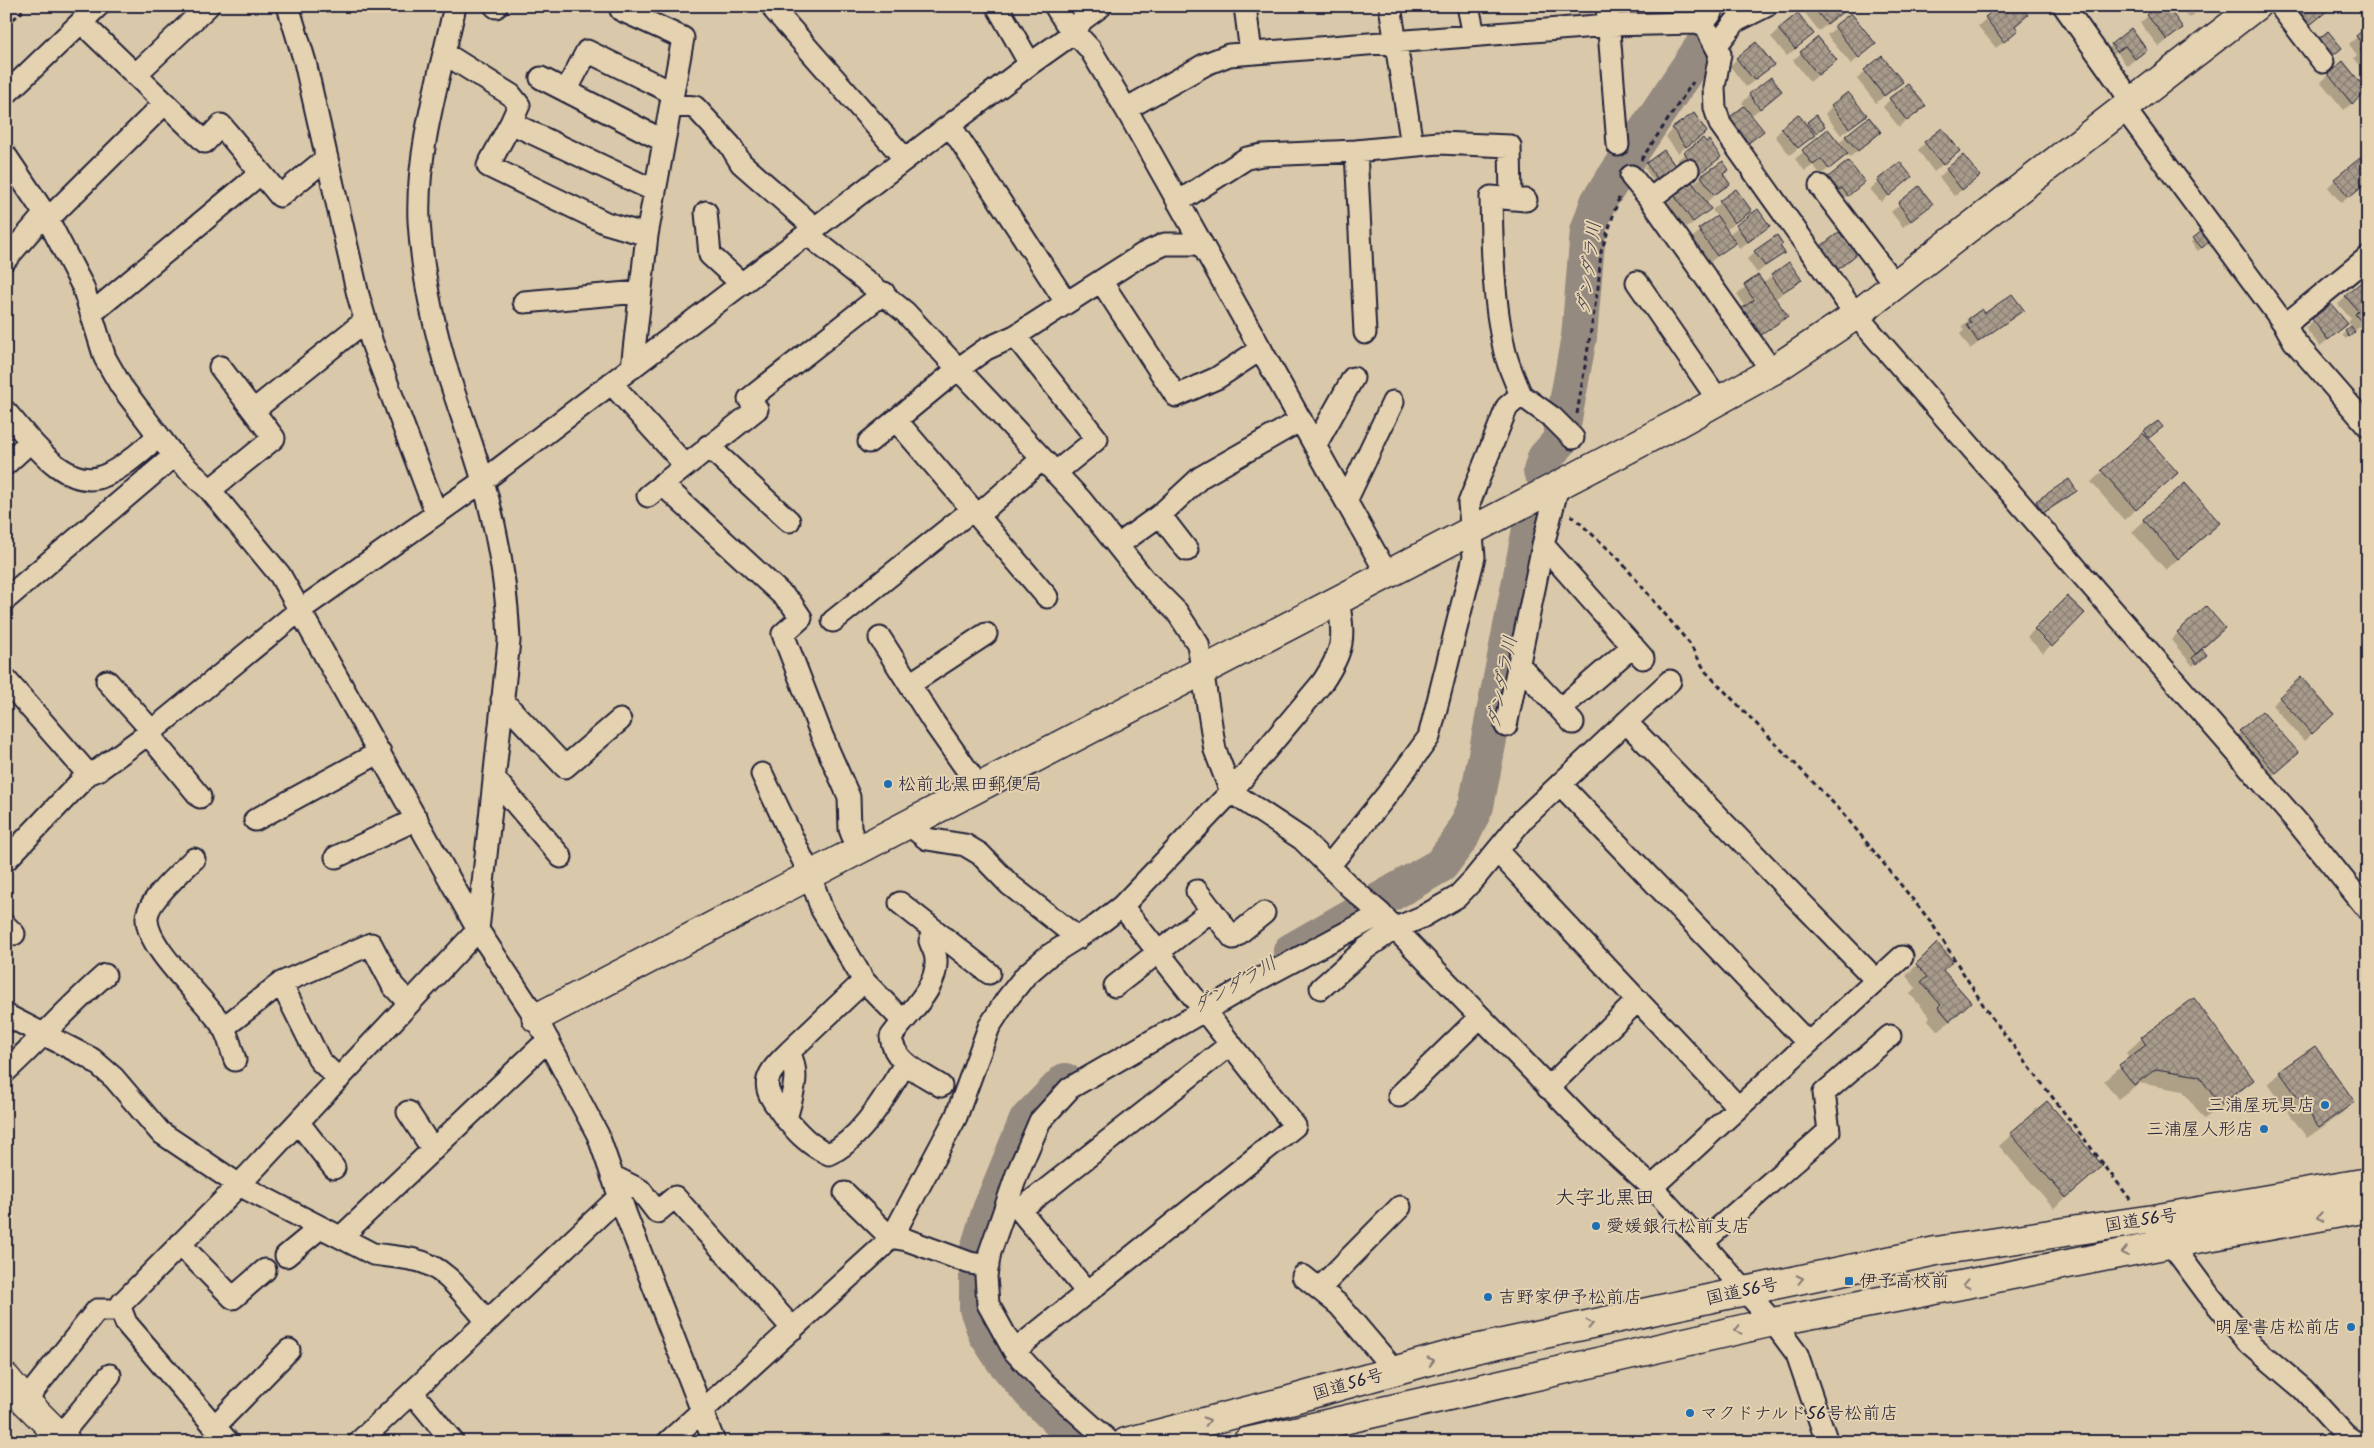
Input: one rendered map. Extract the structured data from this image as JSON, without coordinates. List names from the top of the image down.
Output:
{
  "streets": {
    "main road": ["国道56号"]
  },
  "districts": ["大字北黒田"],
  "water": ["ダンダラ川"],
  "places": {
    "other": [
      "松前北黒田郵便局",
      "三浦屋玩具店",
      "三浦屋人形店",
      "愛媛銀行松前支店",
      "吉野家伊予松前店",
      "明屋書店松前店",
      "マクドナルド56号松前店"
    ],
    "transit": ["伊予高校前"]
  }
}
